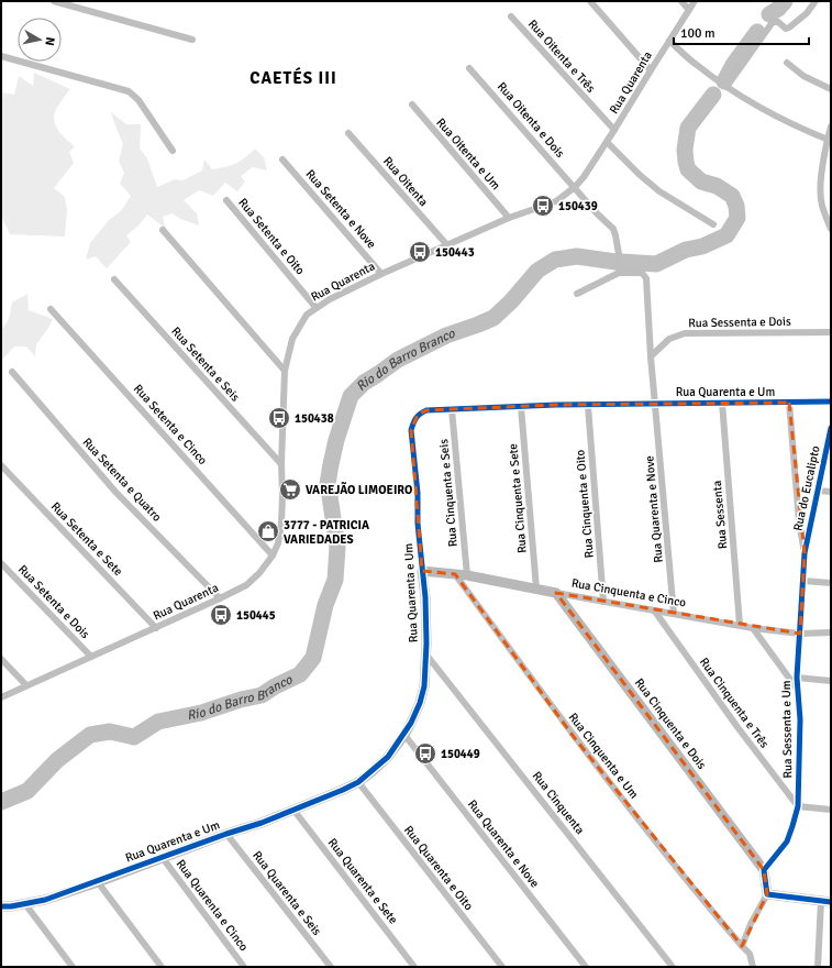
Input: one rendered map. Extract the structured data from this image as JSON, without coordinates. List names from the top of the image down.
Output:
{
  "streets": {
    "street": [
      "Rua Oitenta e Três",
      "Rua Quarenta",
      "Rua Oitenta e Dois",
      "Rua Oitenta e Um",
      "Rua Oitenta",
      "Rua Setenta e Nove",
      "Rua Setenta e Oito",
      "Rua Sessenta e Dois",
      "Rua Setenta e Seis",
      "Rua Quarenta e Um",
      "Rua Setenta e Cinco",
      "Rua Setenta e Quatro",
      "Rua do Eucalipto",
      "Rua Cinquenta e Seis",
      "Rua Cinquenta e Sete",
      "Rua Cinquenta e Oito",
      "Rua Quarenta e Nove",
      "Rua Sessenta",
      "Rua Setenta e Sete",
      "Rua Cinquenta e Cinco",
      "Rua Setenta e Dois",
      "Rua Cinquenta e Três",
      "Rua Cinquenta e Dois",
      "Rua Sessenta e Um",
      "Rua Cinquenta e Um",
      "Rua Cinquenta",
      "Rua Quarenta e Oito",
      "Rua Quarenta e Sete",
      "Rua Quarenta e Seis",
      "Rua Quarenta e Cinco"
    ]
  },
  "crossings": [
    ["Rua Oitenta e Três", "Rua Quarenta"],
    ["Rua Quarenta", "Rua Oitenta e Dois"],
    ["Rua Quarenta", "Rua Oitenta e Um"],
    ["Rua Quarenta", "Rua Oitenta"],
    ["Rua Quarenta", "Rua Setenta e Nove"],
    ["Rua Quarenta", "Rua Setenta e Oito"],
    ["Rua Quarenta", "Rua Setenta e Seis"],
    ["Rua Quarenta", "Rua Setenta e Cinco"],
    ["Rua Quarenta", "Rua Setenta e Quatro"],
    ["Rua Quarenta", "Rua Setenta e Sete"],
    ["Rua Quarenta", "Rua Setenta e Dois"],
    ["Rua Quarenta e Um", "Rua Cinquenta e Seis"],
    ["Rua Quarenta e Um", "Rua Cinquenta e Sete"],
    ["Rua Quarenta e Um", "Rua Cinquenta e Oito"],
    ["Rua Quarenta e Um", "Rua Quarenta e Nove"],
    ["Rua Quarenta e Um", "Rua Sessenta"],
    ["Rua Quarenta e Um", "Rua Cinquenta e Cinco"],
    ["Rua Quarenta e Um", "Rua Sessenta e Um"],
    ["Rua Quarenta e Um", "Rua Cinquenta"],
    ["Rua Quarenta e Um", "Rua Quarenta e Oito"],
    ["Rua Quarenta e Um", "Rua Quarenta e Sete"],
    ["Rua Quarenta e Um", "Rua Quarenta e Seis"],
    ["Rua Quarenta e Um", "Rua Quarenta e Cinco"],
    ["Rua do Eucalipto", "Rua Sessenta e Um"],
    ["Rua Cinquenta e Seis", "Rua Cinquenta e Cinco"],
    ["Rua Cinquenta e Sete", "Rua Cinquenta e Cinco"],
    ["Rua Cinquenta e Oito", "Rua Cinquenta e Cinco"],
    ["Rua Quarenta e Nove", "Rua Cinquenta e Cinco"],
    ["Rua Sessenta", "Rua Cinquenta e Cinco"],
    ["Rua Cinquenta e Cinco", "Rua Cinquenta e Três"],
    ["Rua Cinquenta e Cinco", "Rua Cinquenta e Dois"],
    ["Rua Cinquenta e Cinco", "Rua Sessenta e Um"],
    ["Rua Cinquenta e Cinco", "Rua Cinquenta e Um"],
    ["Rua Cinquenta e Três", "Rua Sessenta e Um"],
    ["Rua Cinquenta e Dois", "Rua Sessenta e Um"]
  ],
  "districts": ["CAETÉS III"],
  "water": ["Rio do Barro Branco"],
  "places": {
    "bus stop": [
      "150439",
      "150443",
      "150438",
      "150445",
      "150449"
    ],
    "supermarket": ["VAREJÃO LIMOEIRO"],
    "shop": ["3777 - PATRICIA VARIEDADES"]
  },
  "scale_bar": "100 m",
  "north": "right"
}
